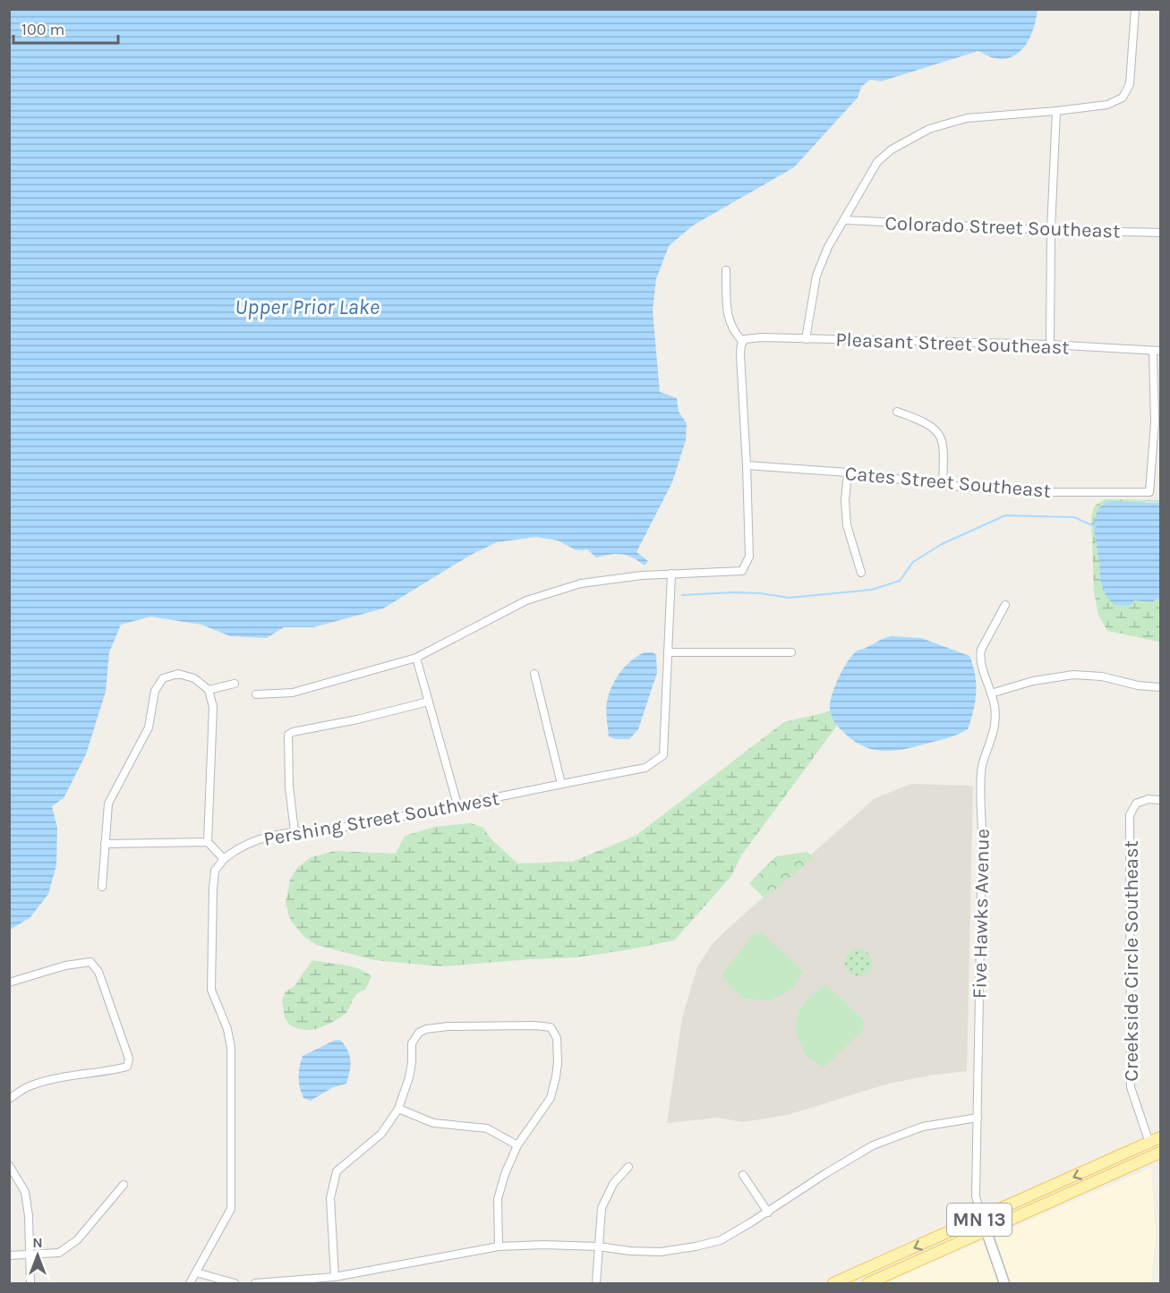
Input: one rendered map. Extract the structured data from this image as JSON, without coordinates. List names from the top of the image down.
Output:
{
  "streets": {
    "main road": ["Five Hawks Avenue", "MN 13"],
    "street": [
      "Colorado Street Southeast",
      "Pleasant Street Southeast",
      "Cates Street Southeast",
      "Pershing Street Southwest",
      "Creekside Circle Southeast"
    ]
  },
  "crossings": [
    ["Pleasant Street Southeast", "Cates Street Southeast"],
    ["Five Hawks Avenue", "MN 13"],
    ["Creekside Circle Southeast", "MN 13"]
  ],
  "water": ["Upper Prior Lake"],
  "scale_bar": "100 m",
  "north": "top"
}
